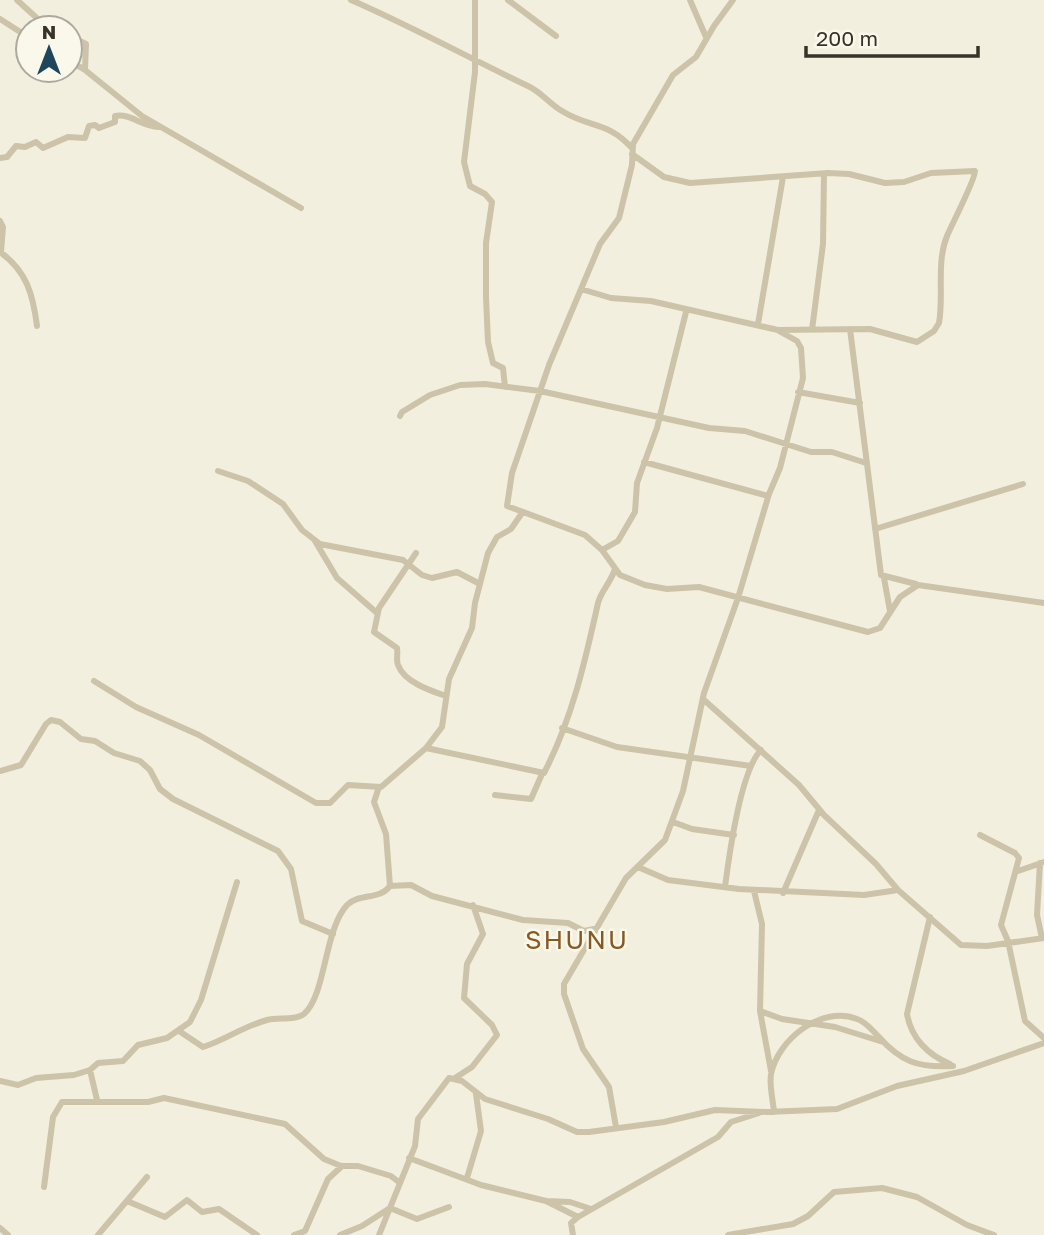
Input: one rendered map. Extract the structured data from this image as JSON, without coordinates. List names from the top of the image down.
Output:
{
  "districts": ["SHUNU"],
  "scale_bar": "200 m",
  "north": "top"
}
